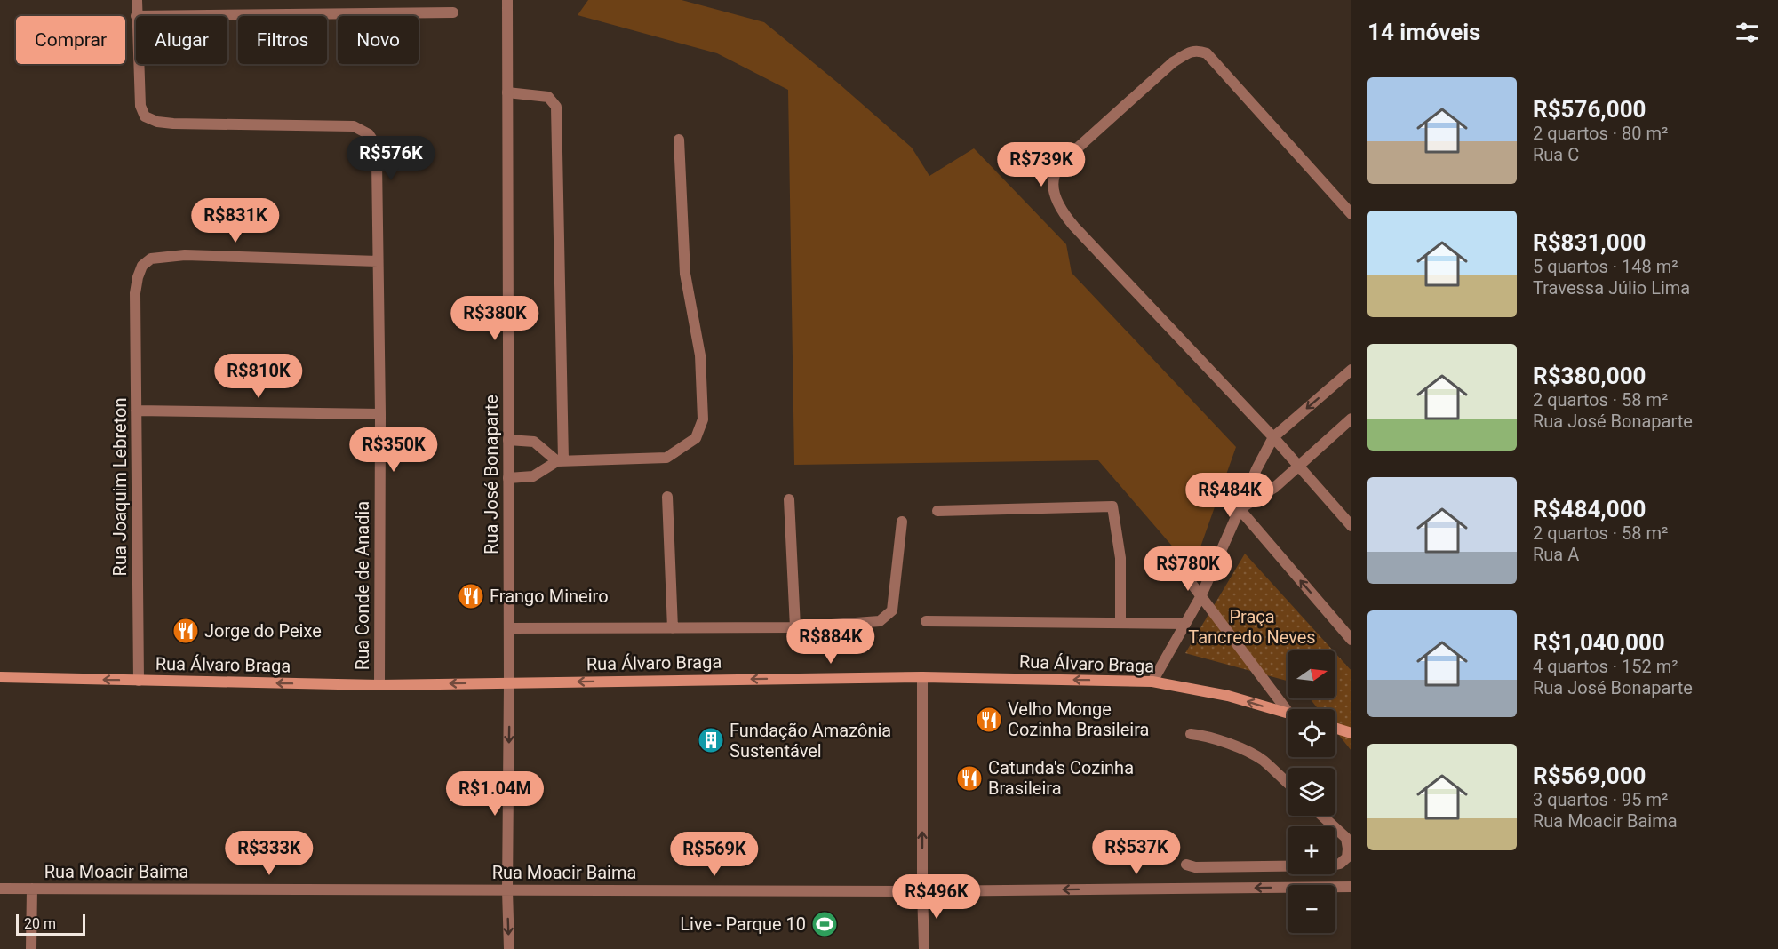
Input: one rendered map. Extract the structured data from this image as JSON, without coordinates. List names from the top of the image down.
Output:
{
  "streets": {
    "main road": ["Rua Álvaro Braga"],
    "street": [
      "Rua José Bonaparte",
      "Rua Joaquim Lebreton",
      "Rua Conde de Anadia",
      "Rua Moacir Baima"
    ]
  },
  "crossings": [
    ["Rua José Bonaparte", "Rua Álvaro Braga"],
    ["Rua José Bonaparte", "Rua Moacir Baima"],
    ["Rua Joaquim Lebreton", "Rua Conde de Anadia"],
    ["Rua Joaquim Lebreton", "Rua Álvaro Braga"],
    ["Rua Conde de Anadia", "Rua Álvaro Braga"]
  ],
  "one_way": ["Rua Álvaro Braga"],
  "parks": ["Praça Tancredo Neves"],
  "places": {
    "restaurant": [
      "Frango Mineiro",
      "Jorge do Peixe",
      "Velho Monge Cozinha Brasileira",
      "Catunda's Cozinha Brasileira"
    ],
    "building": ["Fundação Amazônia Sustentável"],
    "sports": ["Live - Parque 10"]
  },
  "scale_bar": "20 m",
  "north": "right",
  "page": {
    "heading": "14 imóveis",
    "chip": [
      "Comprar",
      "Alugar",
      "Filtros",
      "Novo"
    ],
    "list": [
      {
        "name": "R$576,000",
        "note": "2 quartos · 80 m² · Rua C"
      },
      {
        "name": "R$831,000",
        "note": "5 quartos · 148 m² · Travessa Júlio Lima"
      },
      {
        "name": "R$380,000",
        "note": "2 quartos · 58 m² · Rua José Bonaparte"
      },
      {
        "name": "R$484,000",
        "note": "2 quartos · 58 m² · Rua A"
      },
      {
        "name": "R$1,040,000",
        "note": "4 quartos · 152 m² · Rua José Bonaparte"
      },
      {
        "name": "R$569,000",
        "note": "3 quartos · 95 m² · Rua Moacir Baima"
      }
    ],
    "price": [
      "R$576K",
      "R$739K",
      "R$831K",
      "R$380K",
      "R$810K",
      "R$350K",
      "R$484K",
      "R$780K",
      "R$884K",
      "R$1.04M",
      "R$537K",
      "R$333K",
      "R$569K",
      "R$496K"
    ],
    "map_buttons": ["+", "−"],
    "scale": "20 m"
  }
}
